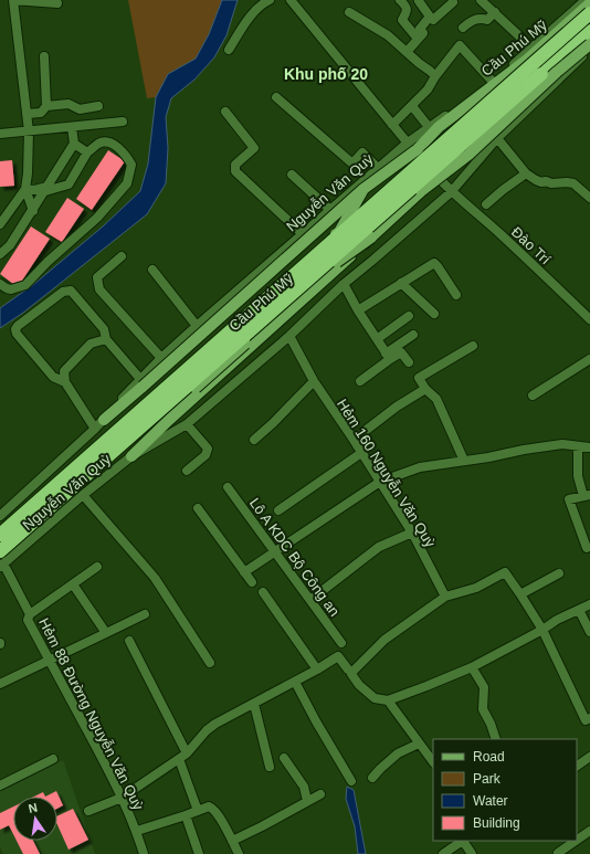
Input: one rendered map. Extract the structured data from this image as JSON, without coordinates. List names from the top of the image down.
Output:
{
  "streets": {
    "highway": ["Cầu Phú Mỹ"],
    "main road": ["Nguyễn Văn Quỳ"],
    "street": [
      "Đào Trí",
      "Hẻm 160 Nguyễn Văn Quỳ",
      "Lô A KDC Bộ Công an",
      "Hẻm 88 Đường Nguyễn Văn Quỳ"
    ]
  },
  "crossings": [
    ["Cầu Phú Mỹ", "Nguyễn Văn Quỳ"],
    ["Cầu Phú Mỹ", "Hẻm 88 Đường Nguyễn Văn Quỳ"],
    ["Nguyễn Văn Quỳ", "Đào Trí"],
    ["Nguyễn Văn Quỳ", "Hẻm 160 Nguyễn Văn Quỳ"],
    ["Nguyễn Văn Quỳ", "Hẻm 88 Đường Nguyễn Văn Quỳ"]
  ],
  "districts": ["Khu phố 20"],
  "legend": [
    "Road",
    "Park",
    "Water",
    "Building"
  ],
  "north": "top"
}
